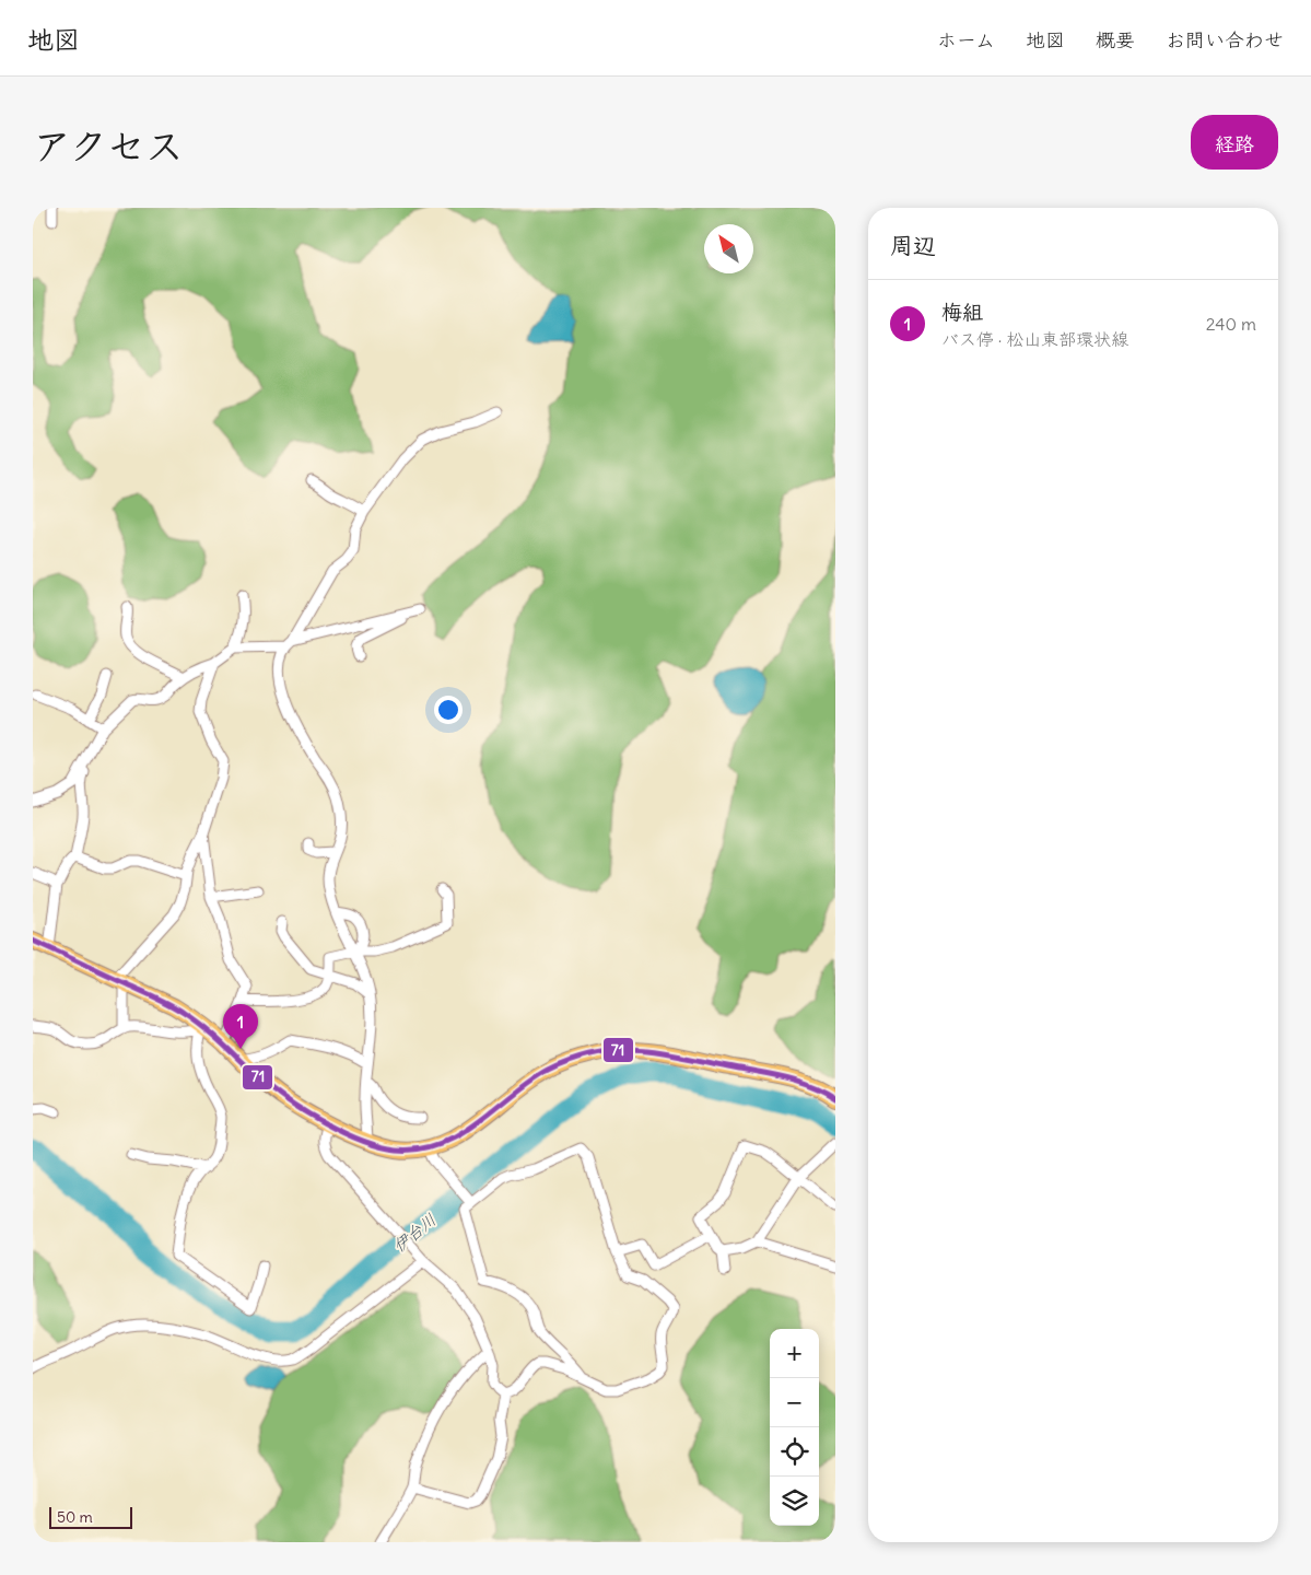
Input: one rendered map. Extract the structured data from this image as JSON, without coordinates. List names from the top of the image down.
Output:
{
  "water": ["伊台川"],
  "lines": ["transit line 71"],
  "scale_bar": "50 m",
  "north": "top left",
  "page": {
    "header": "地図",
    "nav": [
      "ホーム",
      "地図",
      "概要",
      "お問い合わせ"
    ],
    "title": "アクセス",
    "buttons": "経路",
    "heading": "周辺",
    "list": [
      {
        "mark": "1",
        "name": "梅組",
        "note": "バス停 · 松山東部環状線",
        "value": "240 m"
      }
    ],
    "pins": "1",
    "map_buttons": ["+", "−"],
    "scale": "50 m"
  }
}
